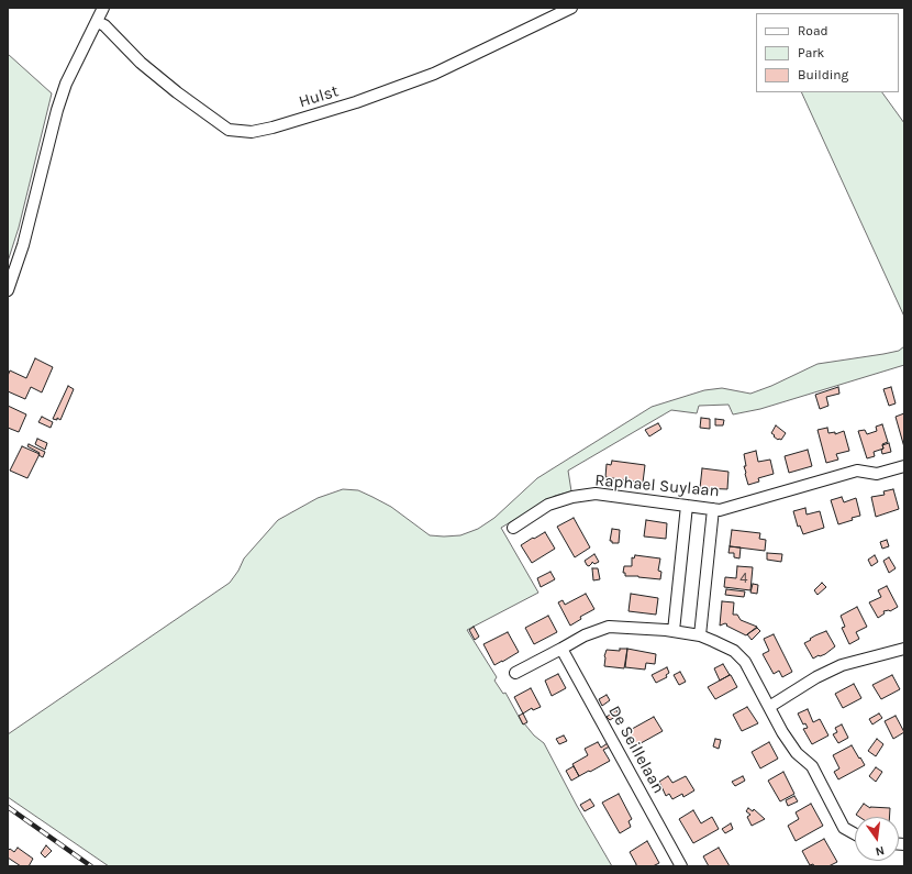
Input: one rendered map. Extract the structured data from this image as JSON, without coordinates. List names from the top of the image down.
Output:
{
  "streets": {
    "street": ["Hulst", "Raphael Suylaan", "De Seillelaan"]
  },
  "house_numbers": ["4"],
  "legend": ["Road", "Park", "Building"],
  "north": "bottom"
}
